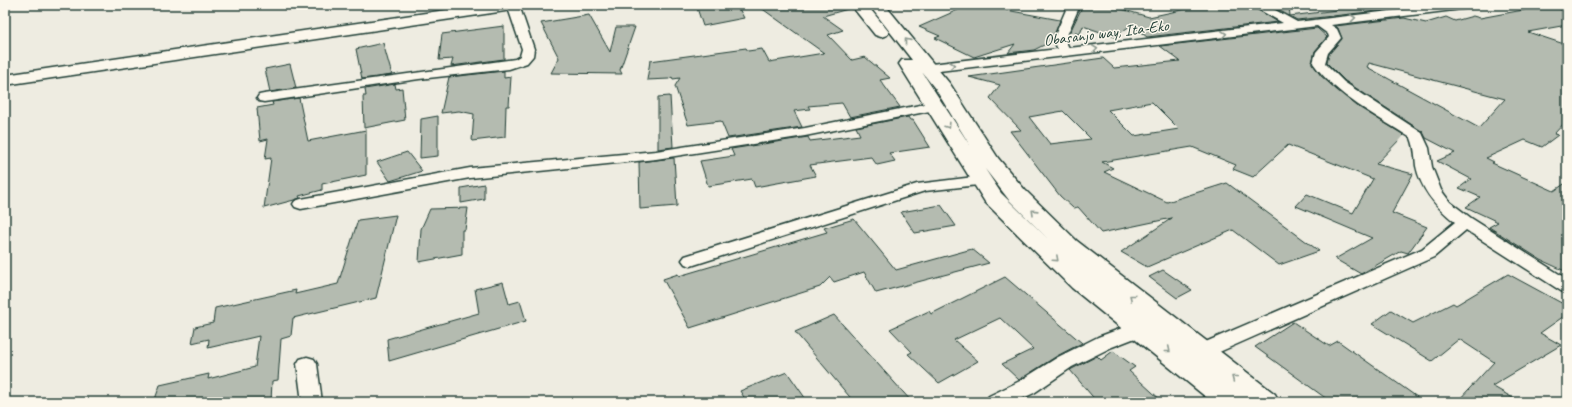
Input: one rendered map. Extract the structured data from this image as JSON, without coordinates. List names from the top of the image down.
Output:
{
  "streets": {
    "street": ["Obasanjo way, Ita-Eko"]
  },
  "one_way": ["Obasanjo way, Ita-Eko"]
}
